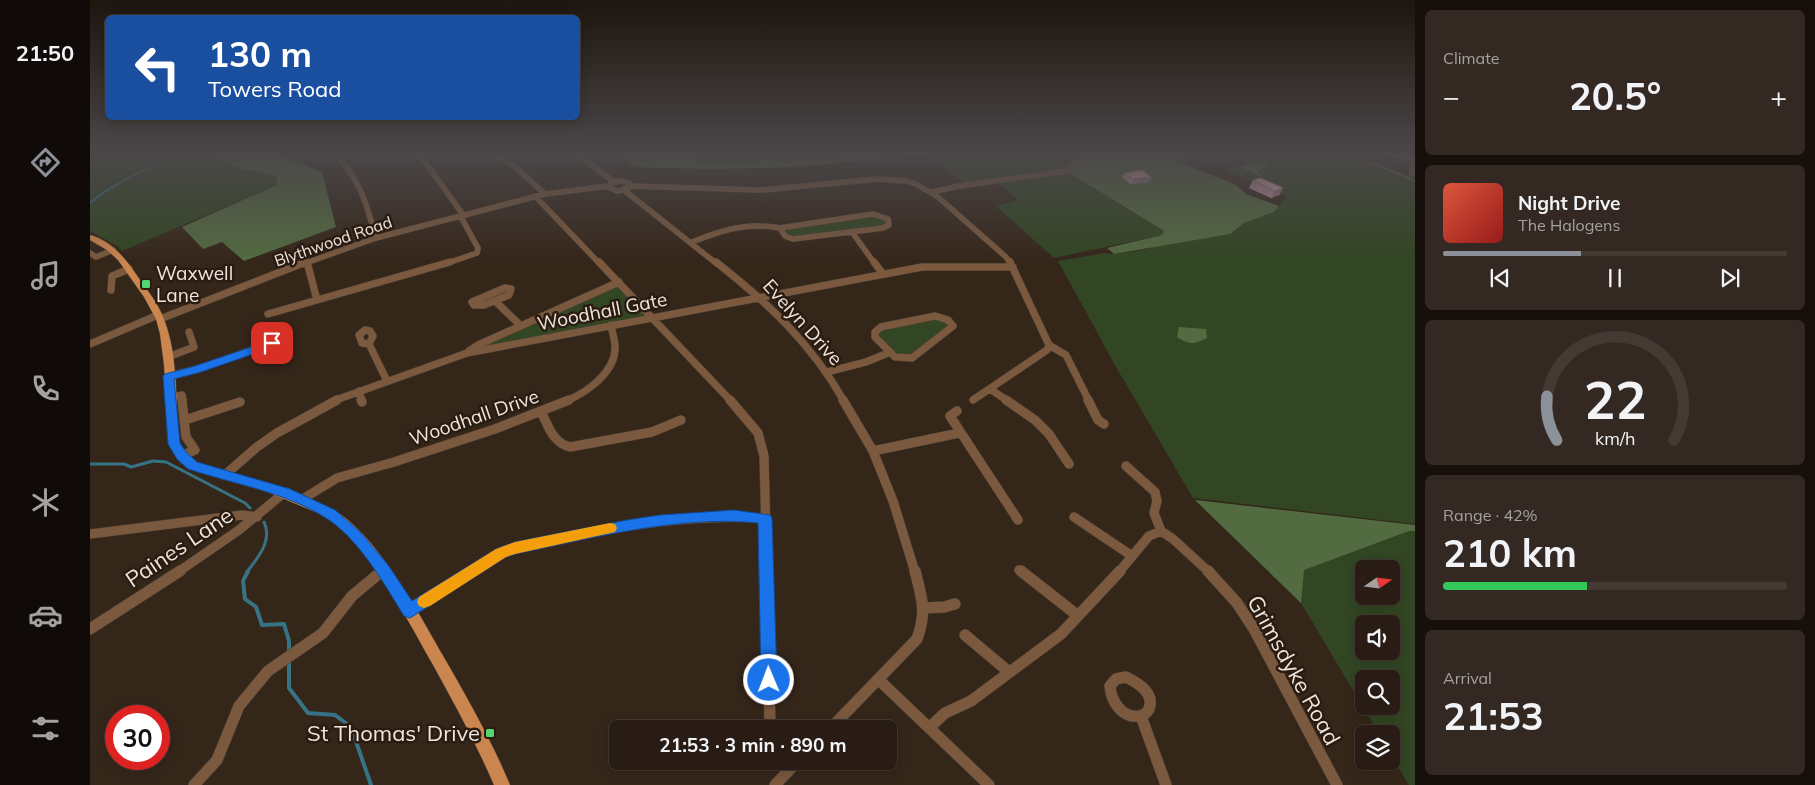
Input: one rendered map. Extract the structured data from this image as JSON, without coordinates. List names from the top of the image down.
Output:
{
  "streets": {
    "street": [
      "Blythwood Road",
      "Woodhall Gate",
      "Evelyn Drive",
      "Woodhall Drive",
      "Paines Lane",
      "Grimsdyke Road"
    ]
  },
  "crossings": [
    ["Woodhall Gate", "Evelyn Drive"],
    ["Woodhall Gate", "Woodhall Drive"]
  ],
  "places": {
    "transit": ["Waxwell Lane", "St Thomas' Drive"]
  },
  "north": "right",
  "page": {
    "tabs": "21:50",
    "tile": [
      "Climate",
      ["Range · 42%", "210 km"],
      ["Arrival", "21:53"]
    ],
    "turn": ["130 m", "Towers Road"],
    "heat": ["−", "20.5°", "+"],
    "song": ["Night Drive", "The Halogens"],
    "limit": "30",
    "trip": "21:53 · 3 min · 890 m",
    "gauge": ["22", "km/h"]
  }
}
